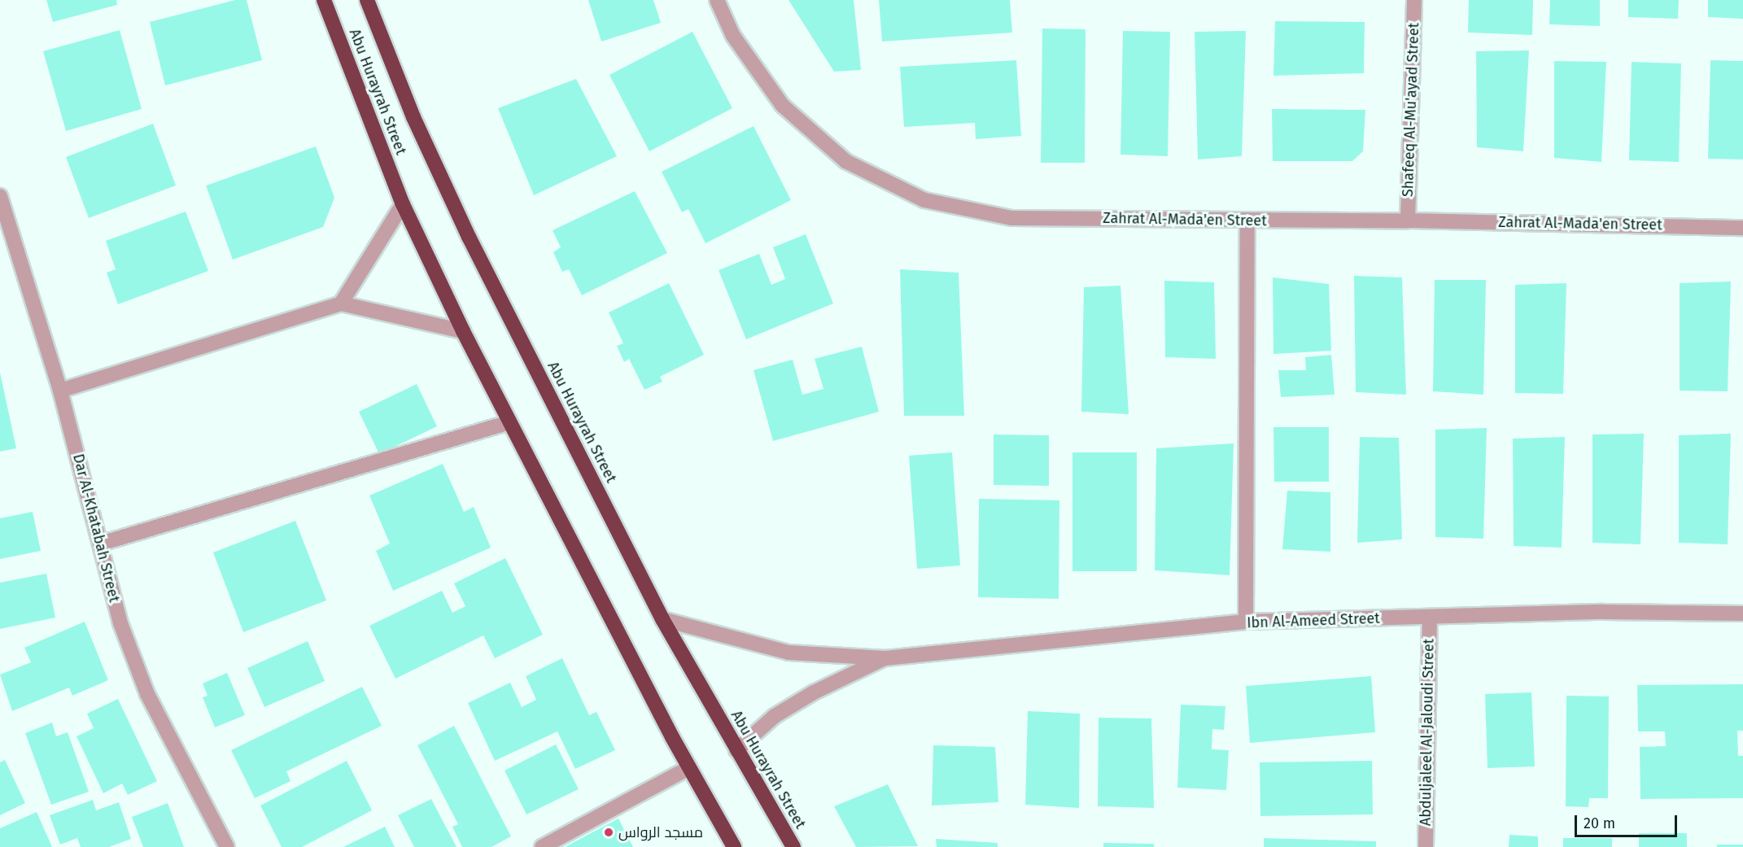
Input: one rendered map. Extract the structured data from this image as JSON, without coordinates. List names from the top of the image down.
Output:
{
  "streets": {
    "highway": ["Abu Hurayrah Street"],
    "street": [
      "Shafeeq Al-Mu'ayad Street",
      "Zahrat Al-Mada'en Street",
      "Dar Al-Khatabah Street",
      "Ibn Al-Ameed Street",
      "Abduljaleel Al-Jaloudi Street"
    ]
  },
  "crossings": [
    ["Abu Hurayrah Street", "Ibn Al-Ameed Street"],
    ["Shafeeq Al-Mu'ayad Street", "Zahrat Al-Mada'en Street"],
    ["Ibn Al-Ameed Street", "Abduljaleel Al-Jaloudi Street"]
  ],
  "places": ["مسجد الرواس"],
  "scale_bar": "20 m"
}
